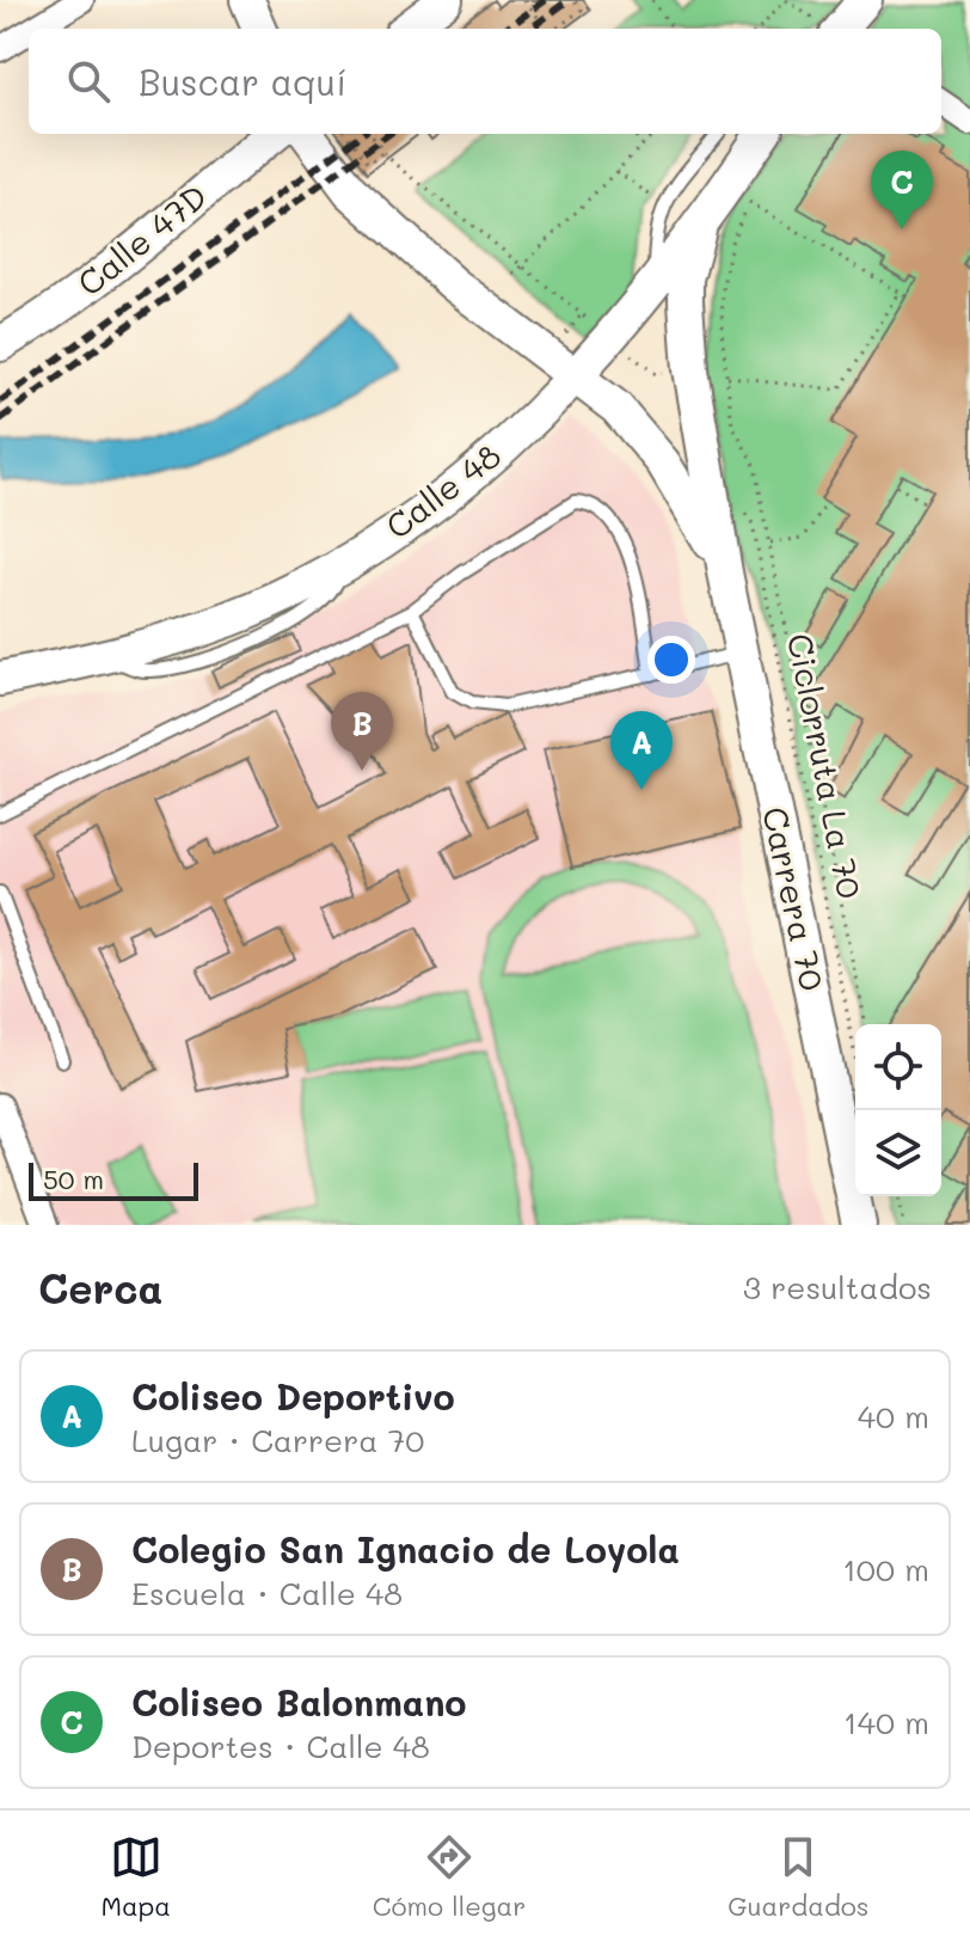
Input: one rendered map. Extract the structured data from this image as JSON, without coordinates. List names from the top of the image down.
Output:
{
  "streets": {
    "street": ["Calle 47D", "Calle 48", "Carrera 70"],
    "path": ["Ciclorruta La 70"]
  },
  "crossings": [
    ["Calle 48", "Carrera 70"]
  ],
  "scale_bar": "50 m",
  "page": {
    "search": "Buscar aquí",
    "pins": ["C", "B", "A"],
    "scale": "50 m",
    "heading": ["Cerca", "3 resultados"],
    "list": [
      {
        "mark": "A",
        "name": "Coliseo Deportivo",
        "note": "Lugar · Carrera 70",
        "value": "40 m"
      },
      {
        "mark": "B",
        "name": "Colegio San Ignacio de Loyola",
        "note": "Escuela · Calle 48",
        "value": "100 m"
      },
      {
        "mark": "C",
        "name": "Coliseo Balonmano",
        "note": "Deportes · Calle 48",
        "value": "140 m"
      }
    ],
    "nav": ["Mapa", "Cómo llegar", "Guardados"]
  }
}
